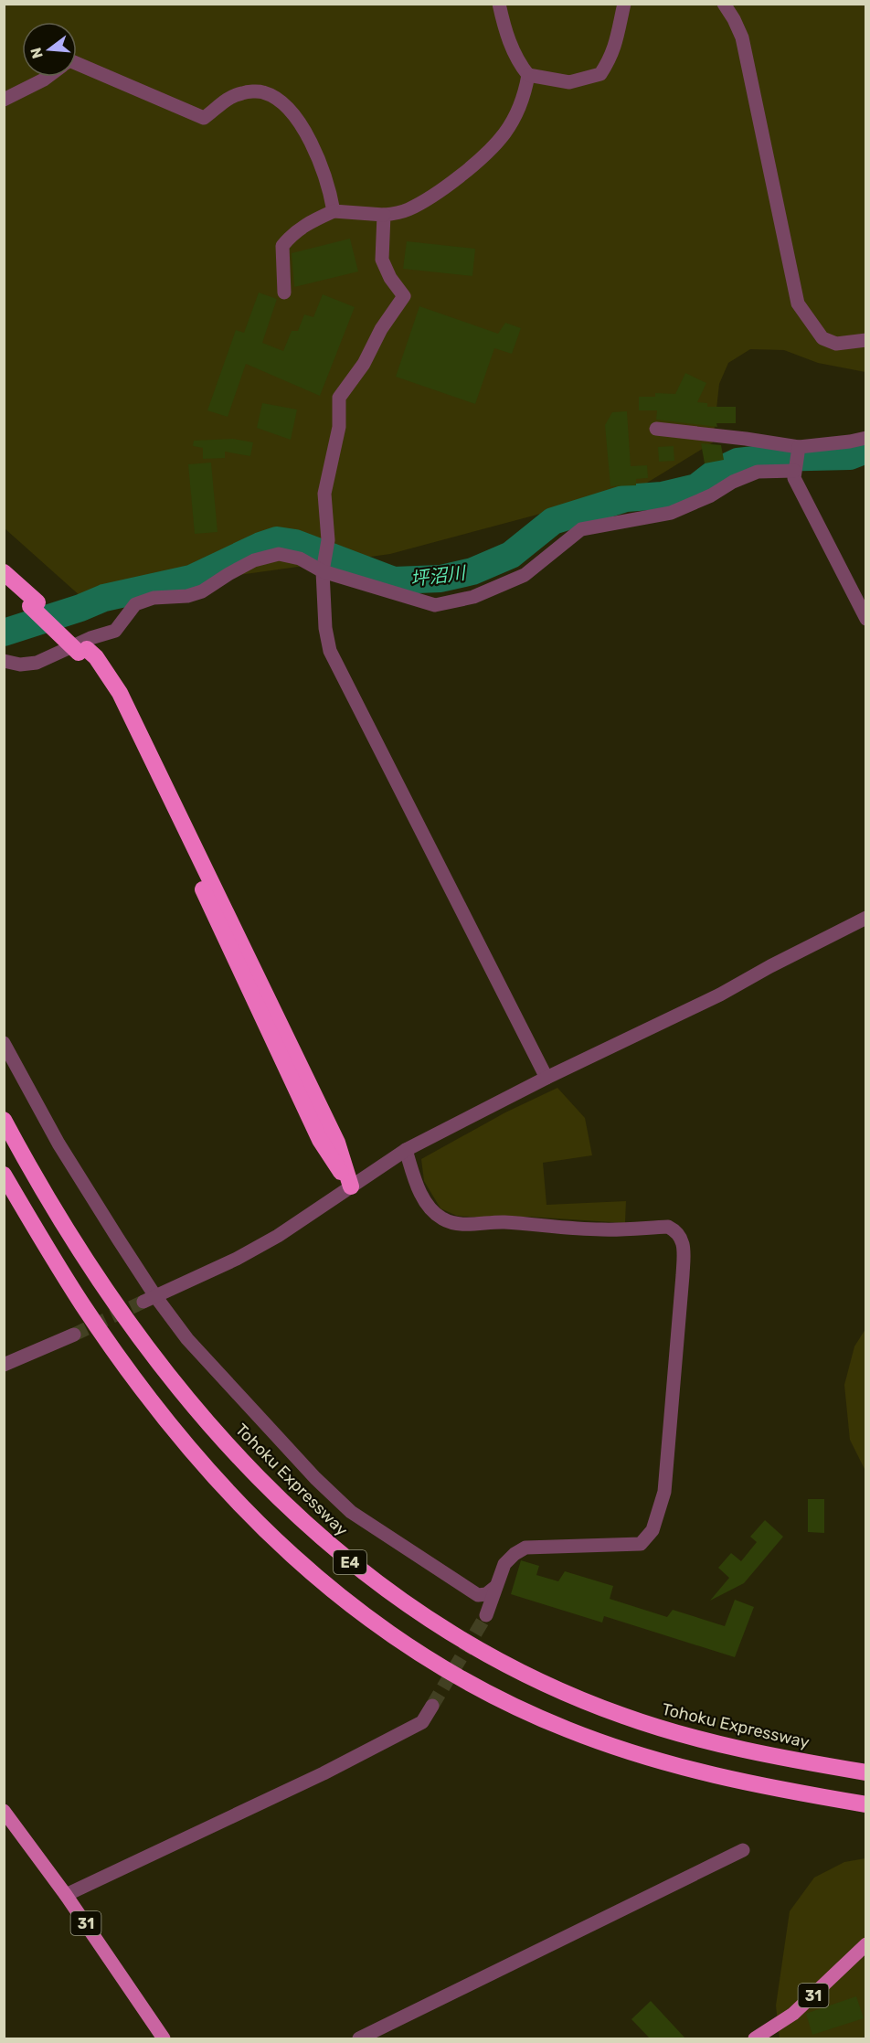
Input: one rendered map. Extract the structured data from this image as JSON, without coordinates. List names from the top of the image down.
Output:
{
  "streets": {
    "highway": ["Tohoku Expressway", "E4"],
    "main road": ["31"]
  },
  "water": ["坪沼川"],
  "north": "left"
}
